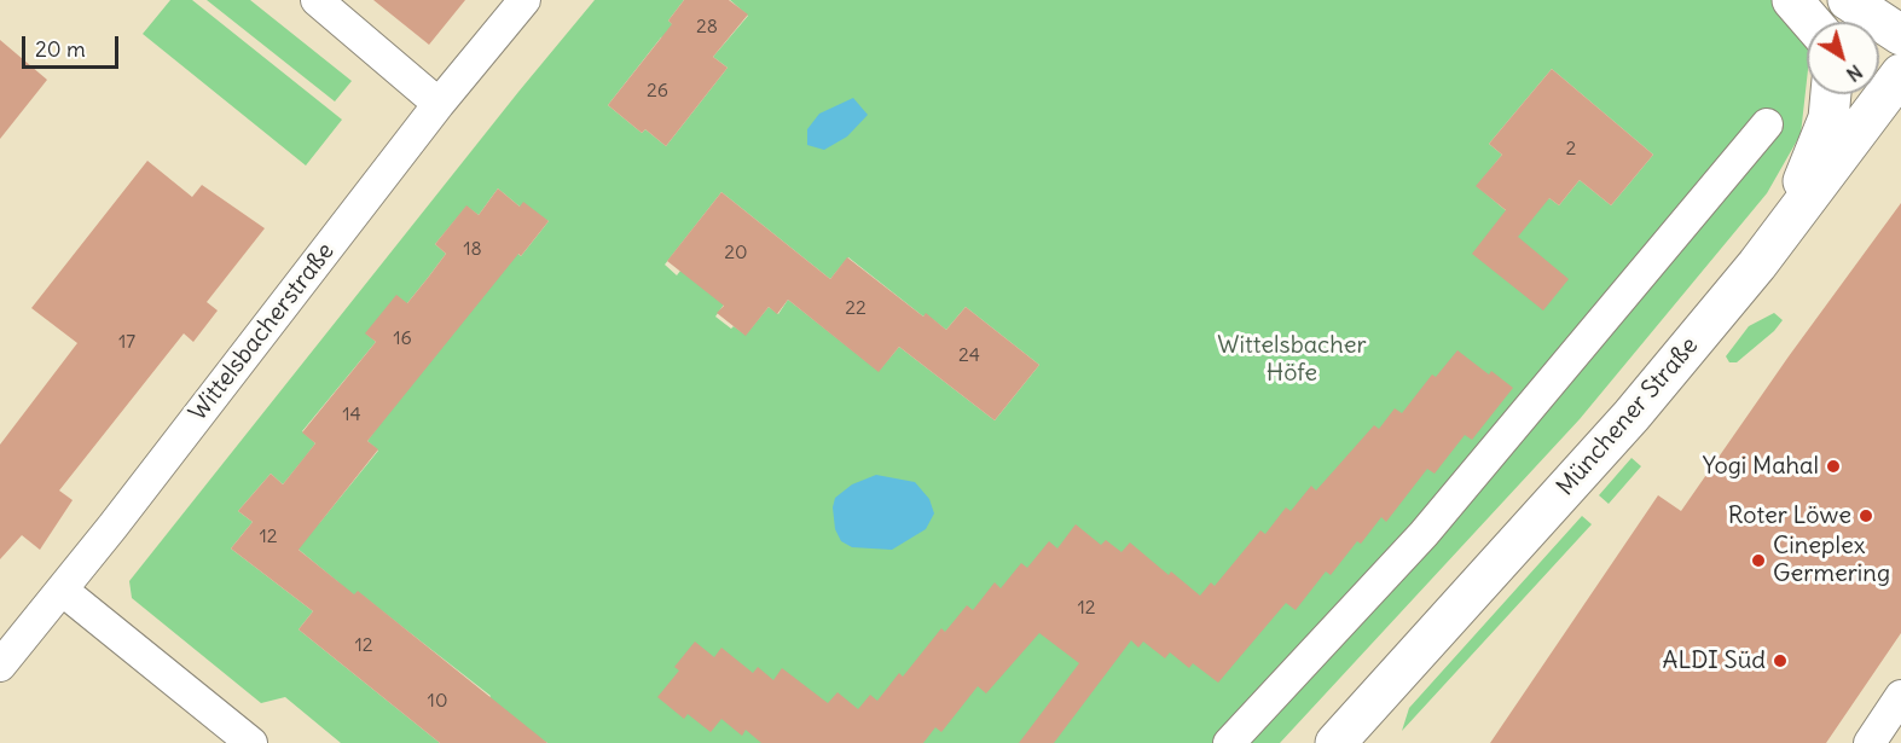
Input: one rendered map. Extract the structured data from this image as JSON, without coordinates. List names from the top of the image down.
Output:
{
  "streets": {
    "street": ["Wittelsbacherstraße", "Münchener Straße"]
  },
  "parks": ["Wittelsbacher Höfe"],
  "places": [
    "Yogi Mahal",
    "Roter Löwe",
    "Cineplex Germering",
    "ALDI Süd"
  ],
  "house_numbers": [
    "28",
    "26",
    "2",
    "18",
    "20",
    "22",
    "16",
    "17",
    "24",
    "14",
    "12",
    "12",
    "12",
    "10"
  ],
  "scale_bar": "20 m",
  "north": "bottom right"
}
